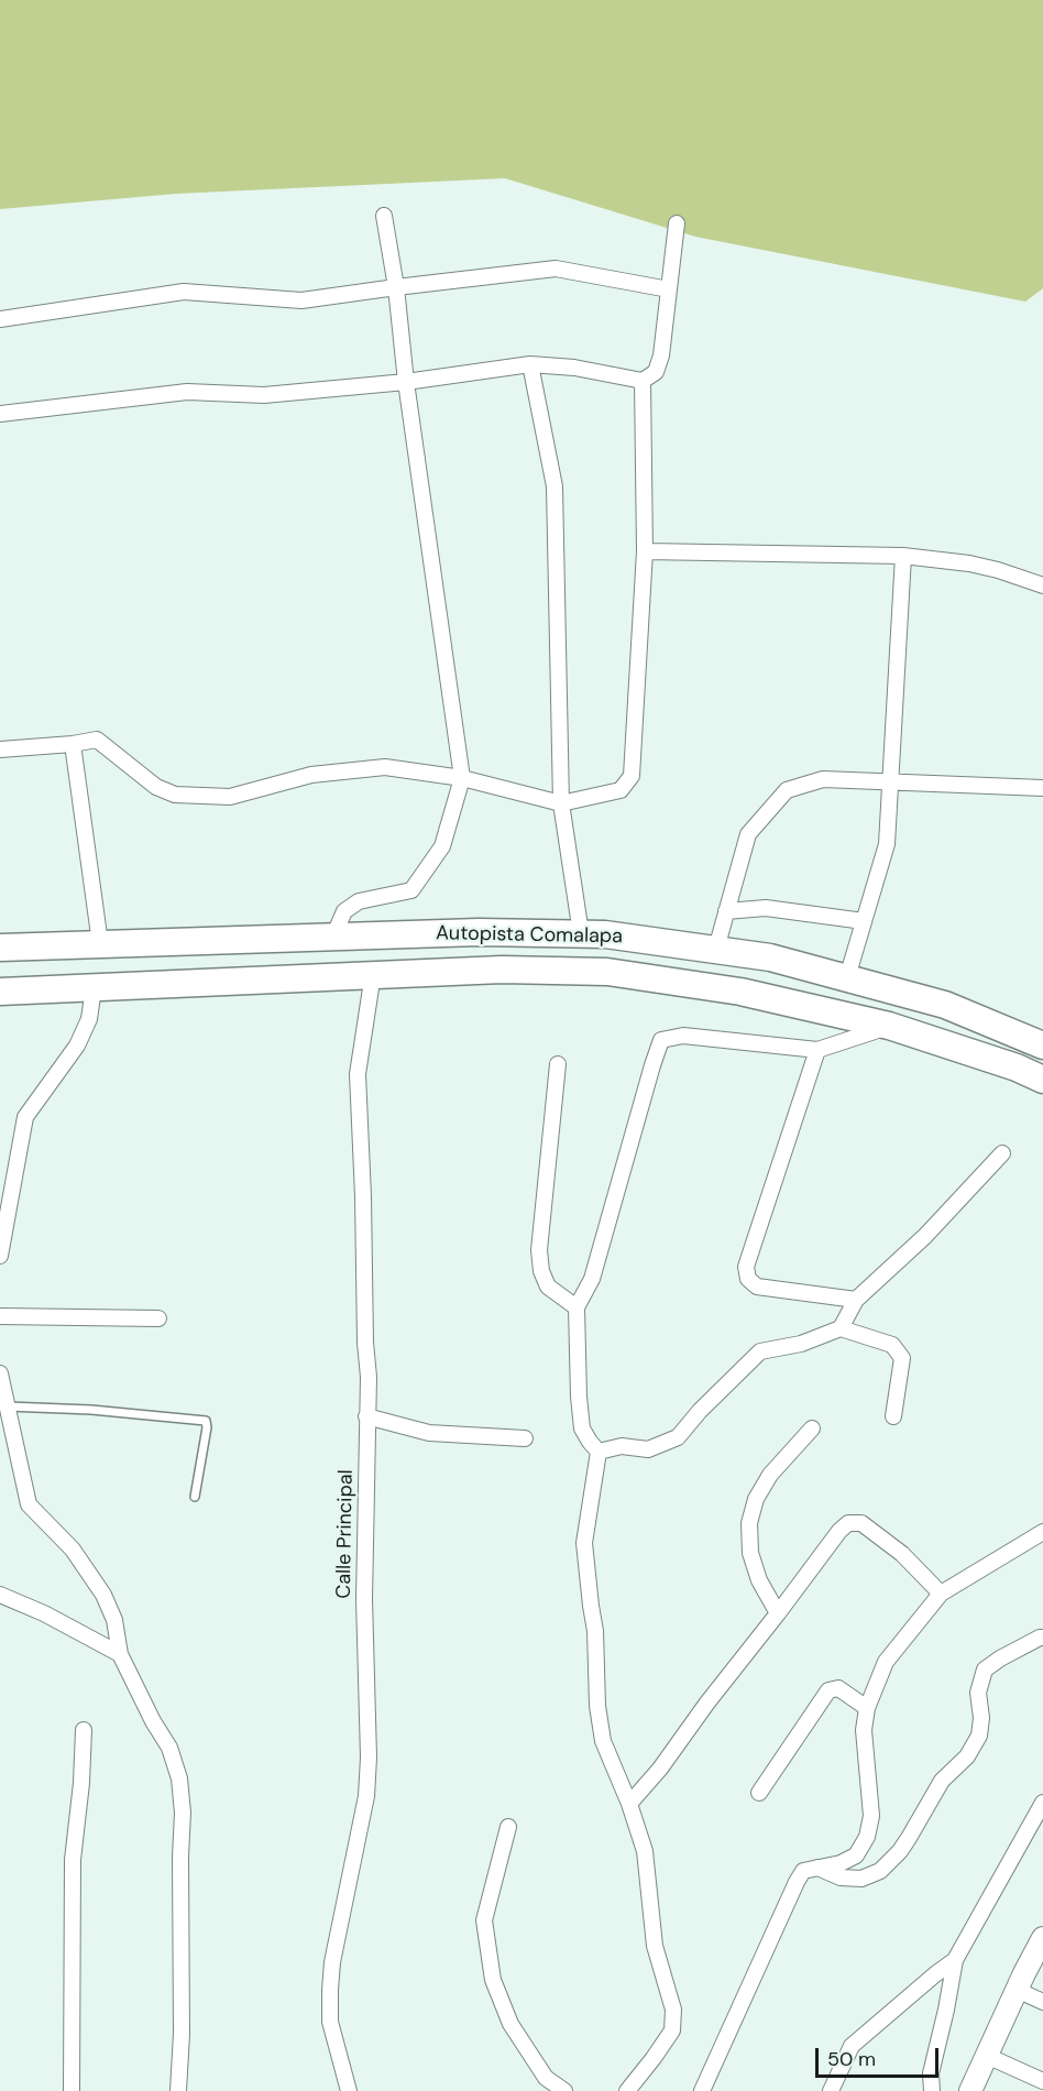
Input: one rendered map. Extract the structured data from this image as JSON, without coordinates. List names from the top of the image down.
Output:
{
  "streets": {
    "highway": ["Autopista Comalapa"],
    "street": ["Calle Principal"]
  },
  "crossings": [
    ["Autopista Comalapa", "Calle Principal"]
  ],
  "scale_bar": "50 m"
}
